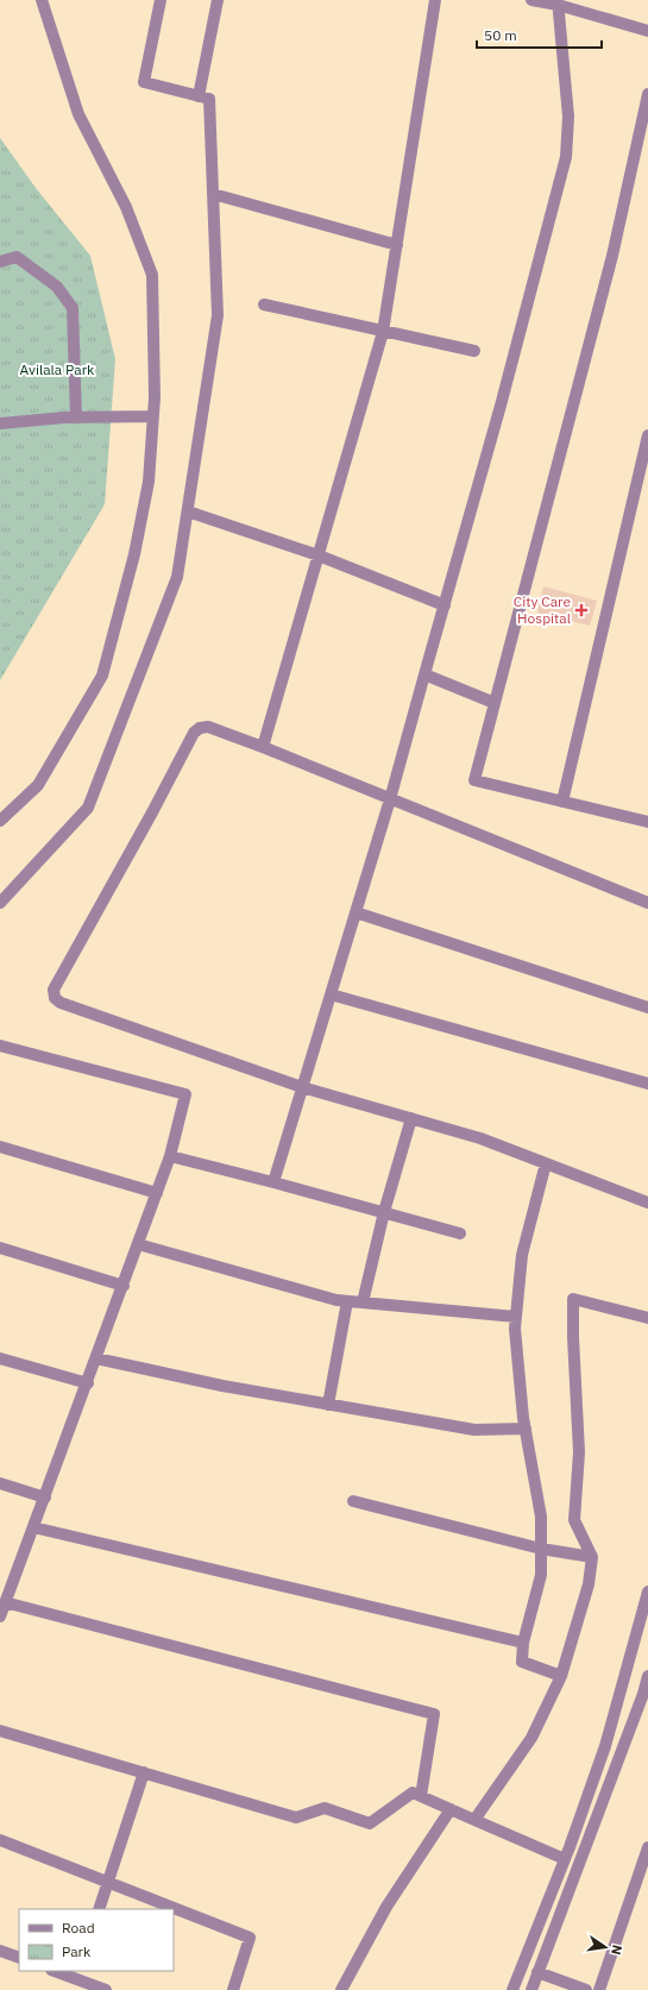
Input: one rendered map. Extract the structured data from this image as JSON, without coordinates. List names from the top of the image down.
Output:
{
  "parks": ["Avilala Park"],
  "places": {
    "health": ["City Care Hospital"]
  },
  "legend": ["Road", "Park"],
  "scale_bar": "50 m",
  "north": "right"
}
